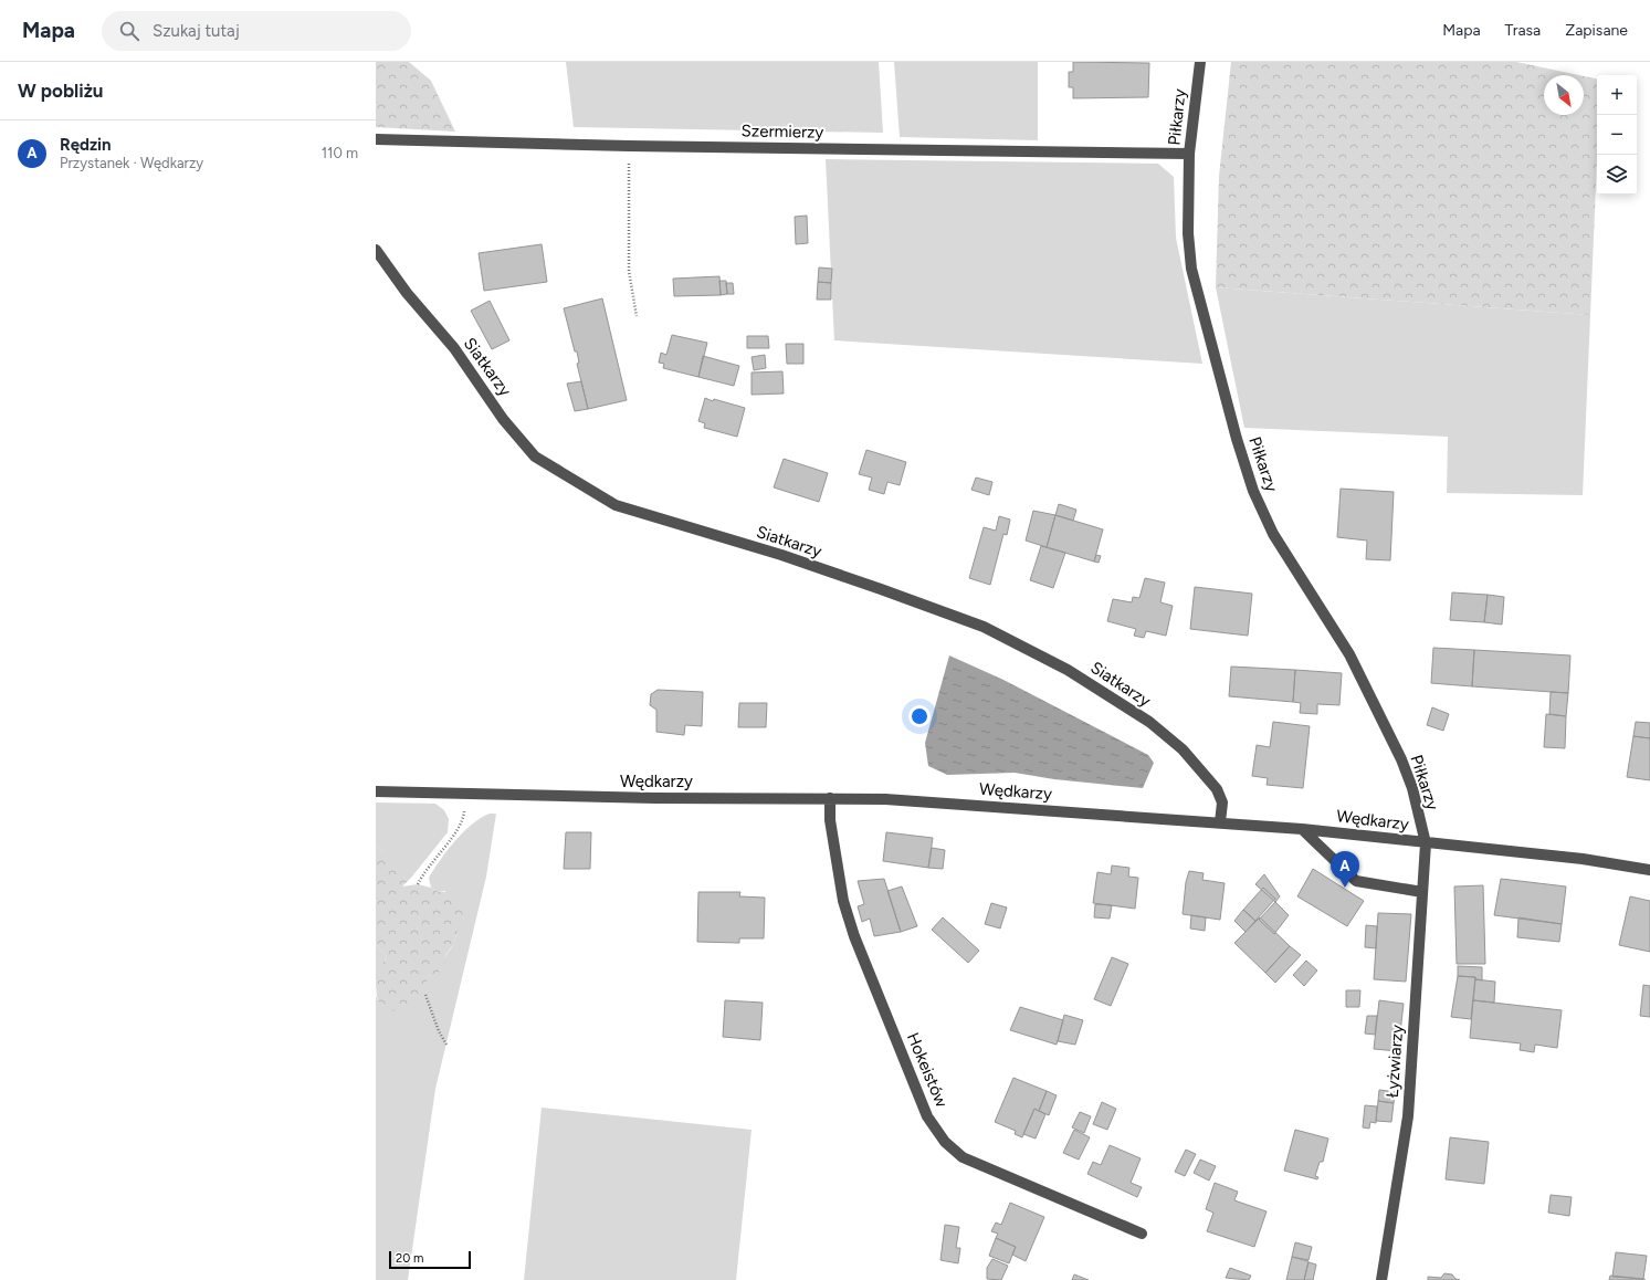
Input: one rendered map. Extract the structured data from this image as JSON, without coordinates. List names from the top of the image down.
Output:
{
  "streets": {
    "street": [
      "Piłkarzy",
      "Szermierzy",
      "Siatkarzy",
      "Wędkarzy",
      "Łyżwiarzy",
      "Hokeistów"
    ]
  },
  "crossings": [
    ["Piłkarzy", "Szermierzy"],
    ["Piłkarzy", "Wędkarzy"],
    ["Piłkarzy", "Łyżwiarzy"],
    ["Siatkarzy", "Wędkarzy"],
    ["Wędkarzy", "Łyżwiarzy"],
    ["Wędkarzy", "Hokeistów"]
  ],
  "scale_bar": "20 m",
  "north": "bottom right",
  "page": {
    "header": "Mapa",
    "search": "Szukaj tutaj",
    "nav": ["Mapa", "Trasa", "Zapisane"],
    "heading": "W pobliżu",
    "map_buttons": ["+", "−"],
    "list": [
      {
        "mark": "A",
        "name": "Rędzin",
        "note": "Przystanek · Wędkarzy",
        "value": "110 m"
      }
    ],
    "pins": "A",
    "scale": "20 m"
  }
}
